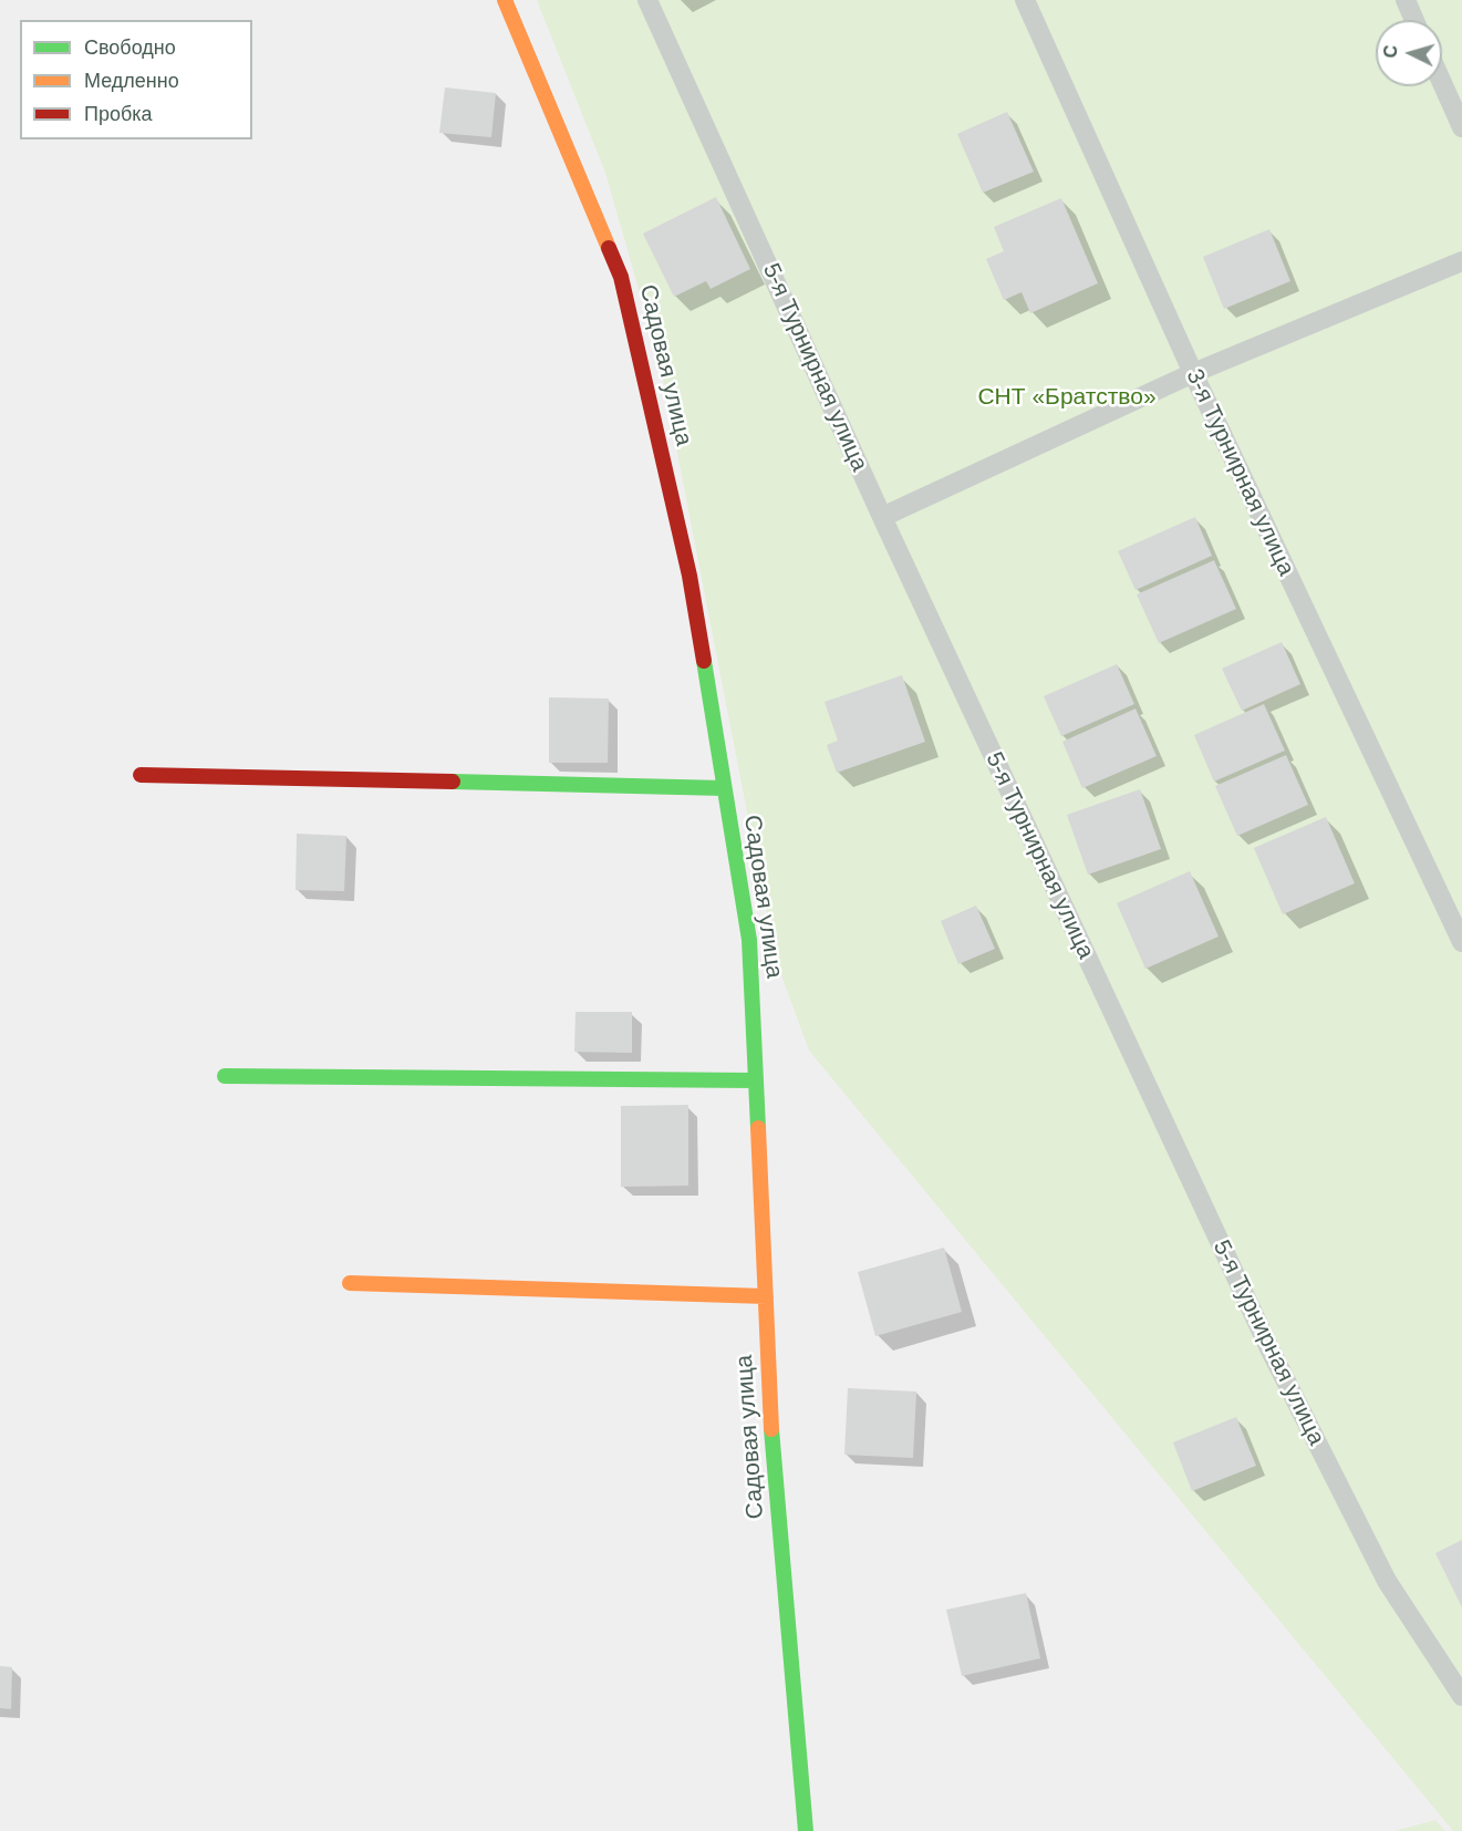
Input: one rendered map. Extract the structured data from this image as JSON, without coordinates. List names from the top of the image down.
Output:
{
  "streets": {
    "street": ["Садовая улица"],
    "lane": ["5-я Турнирная улица", "3-я Турнирная улица"]
  },
  "parks": ["СНТ «Братство»"],
  "legend": ["Свободно", "Медленно", "Пробка"],
  "north": "left"
}
